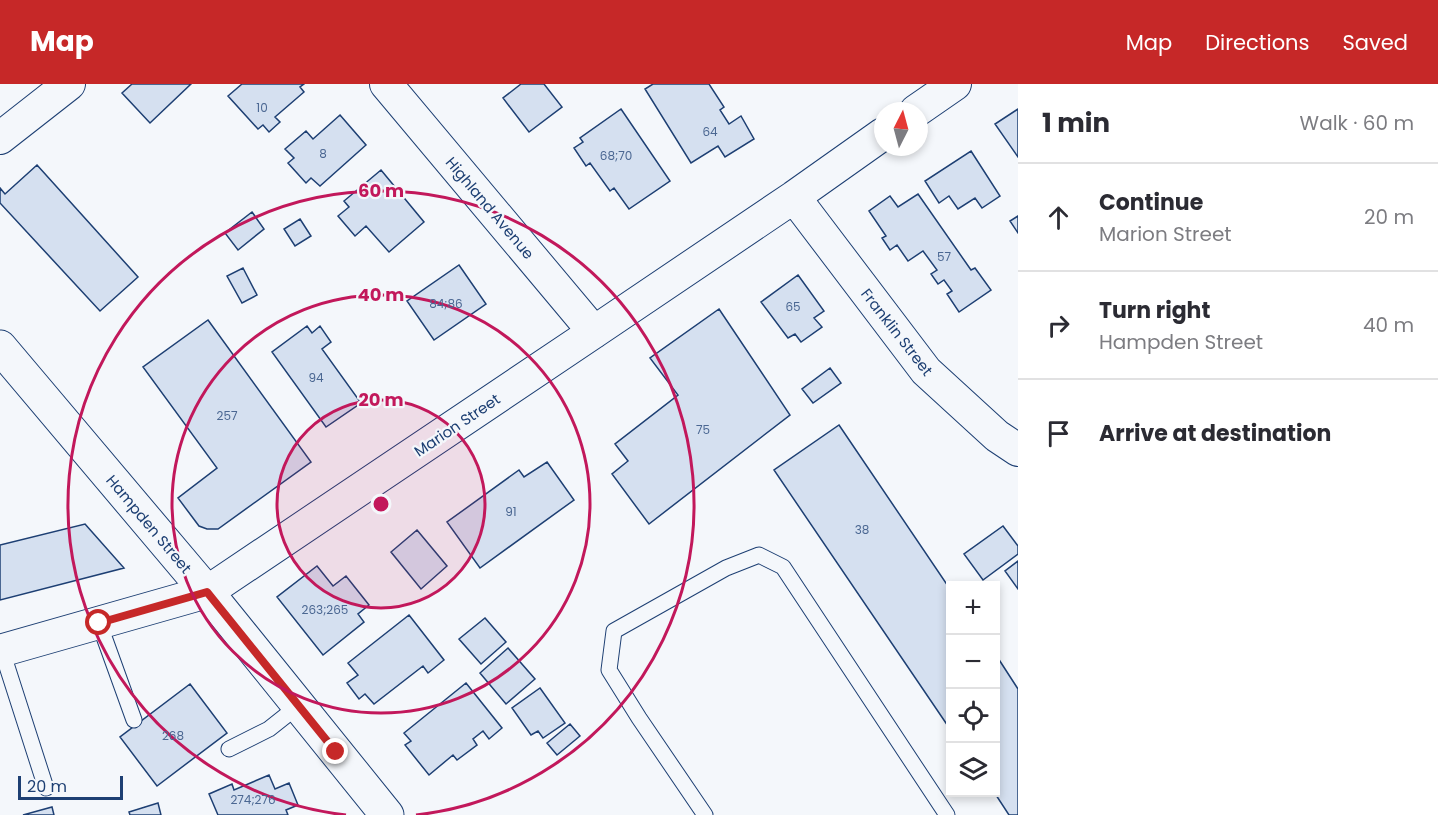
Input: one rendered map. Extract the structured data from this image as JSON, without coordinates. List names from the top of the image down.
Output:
{
  "streets": {
    "main road": ["Hampden Street"],
    "street": ["Highland Avenue", "Franklin Street", "Marion Street"]
  },
  "crossings": [
    ["Highland Avenue", "Marion Street"],
    ["Franklin Street", "Marion Street"],
    ["Marion Street", "Hampden Street"]
  ],
  "house_numbers": [
    "10",
    "64",
    "8",
    "68;70",
    "57",
    "84;86",
    "65",
    "94",
    "257",
    "75",
    "91",
    "38",
    "263;265",
    "268",
    "274;276"
  ],
  "scale_bar": "20 m",
  "north": "top",
  "page": {
    "header": "Map",
    "nav": ["Map", "Directions", "Saved"],
    "heading": ["1 min", "Walk · 60 m"],
    "list": [
      ["Continue", "Marion Street", "20 m"],
      ["Turn right", "Hampden Street", "40 m"],
      "Arrive at destination"
    ],
    "map_buttons": ["+", "−"],
    "scale": "20 m"
  },
  "rings": ["60 m", "40 m", "20 m"]
}
